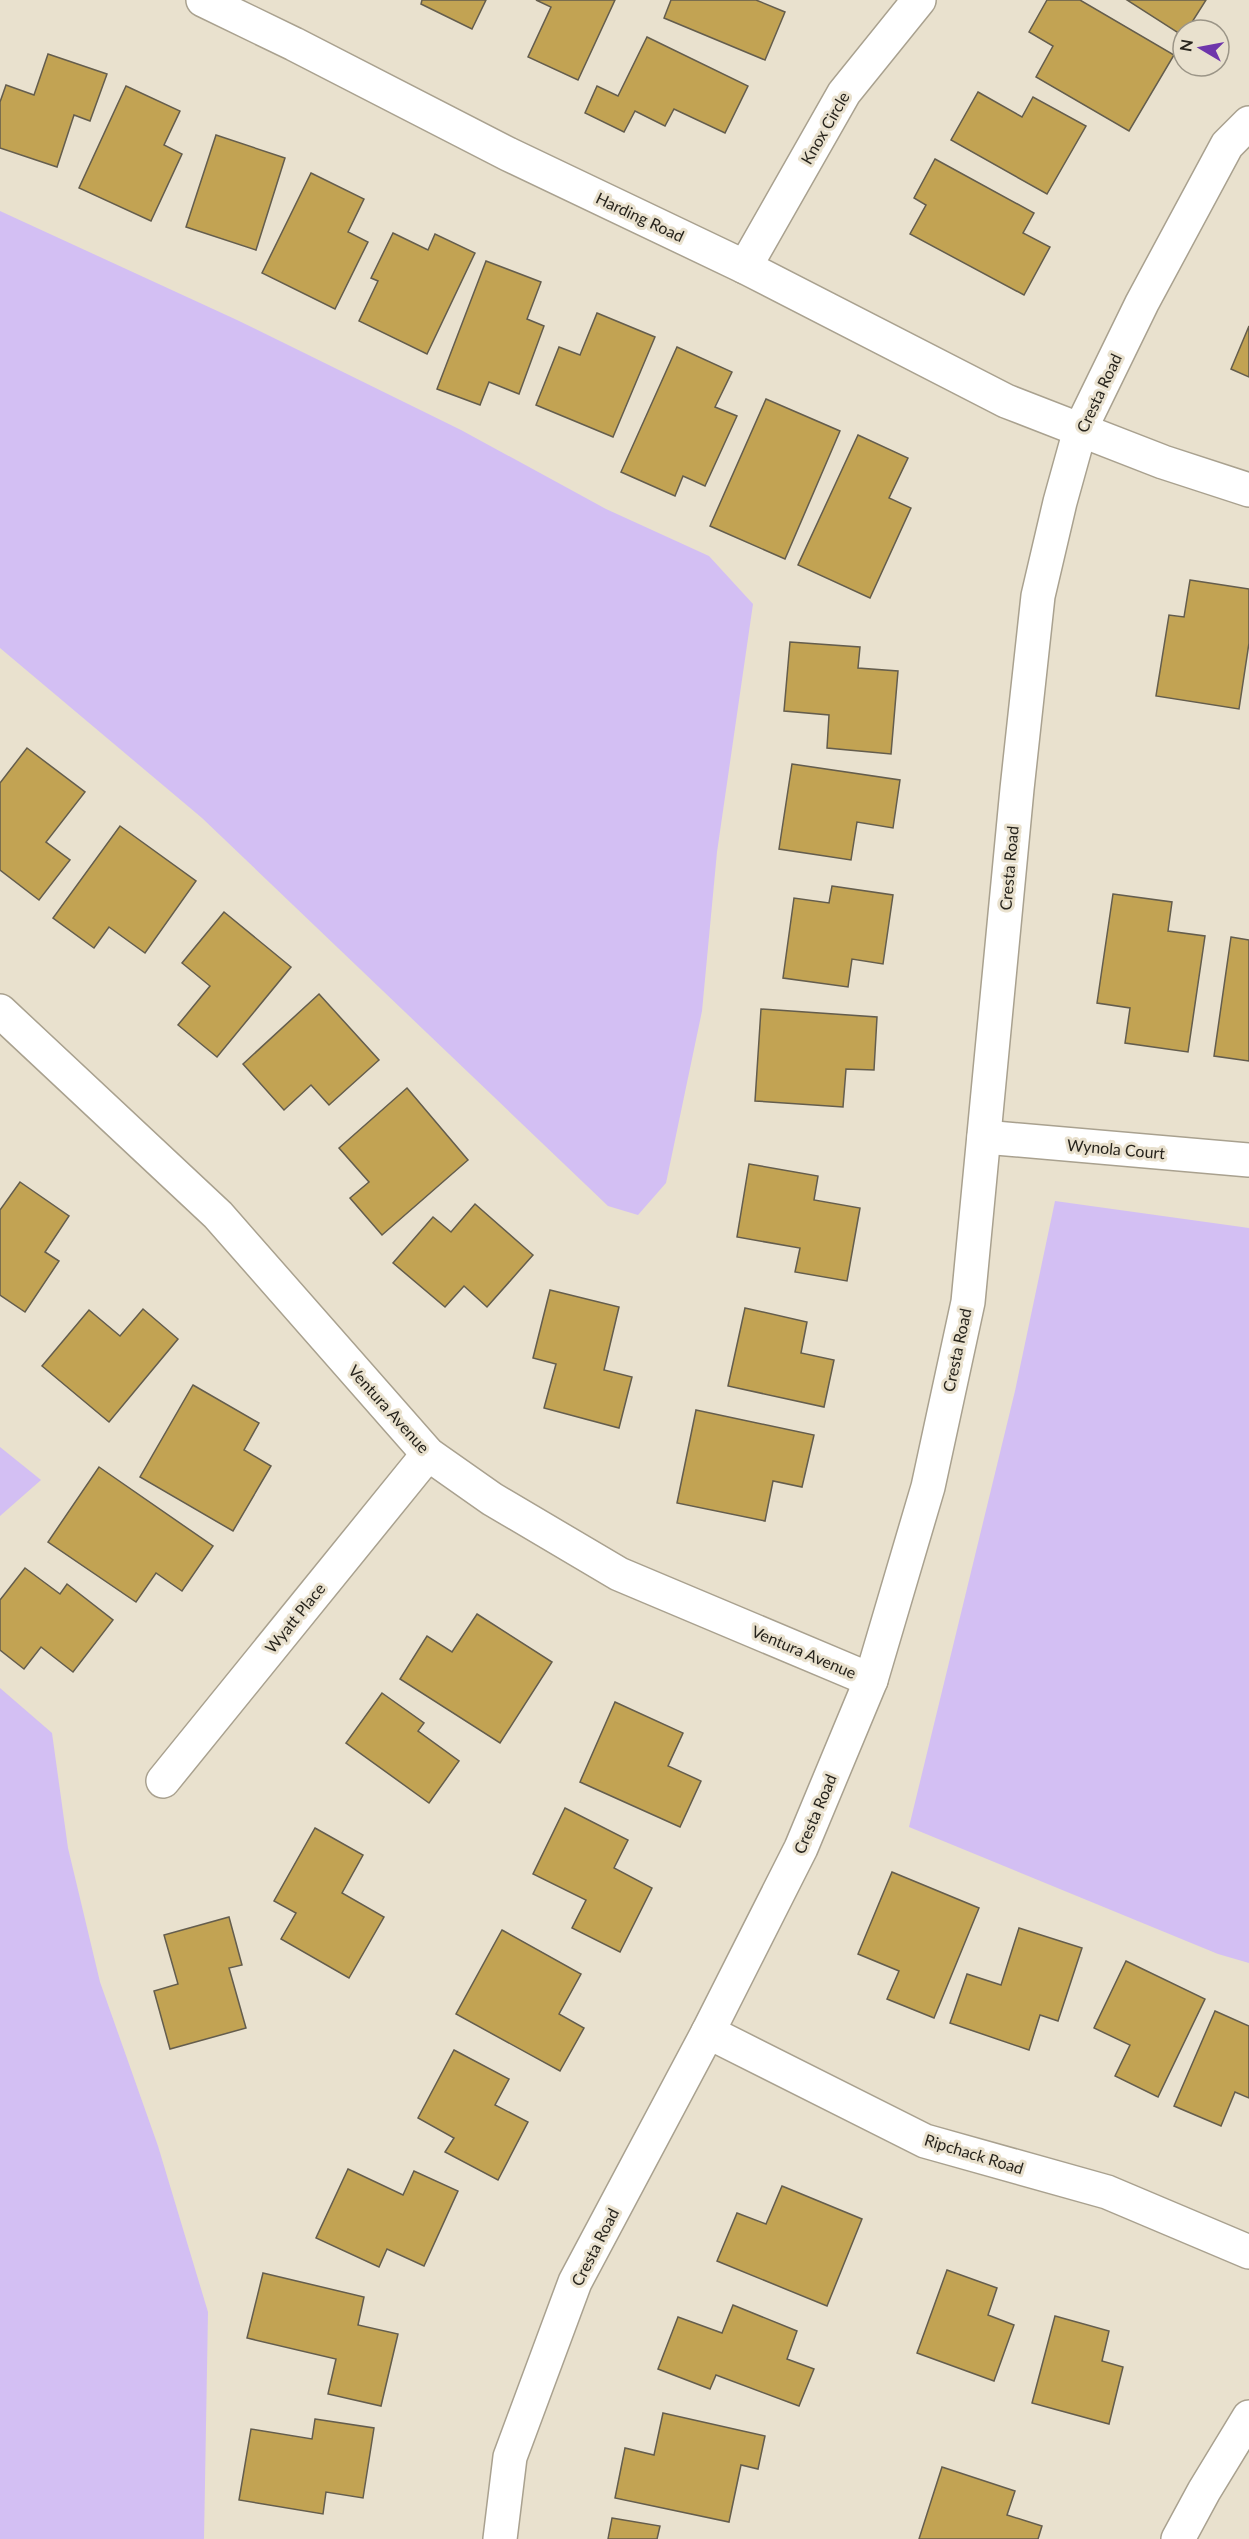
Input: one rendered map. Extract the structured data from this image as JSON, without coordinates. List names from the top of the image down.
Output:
{
  "streets": {
    "street": [
      "Knox Circle",
      "Harding Road",
      "Cresta Road",
      "Wynola Court",
      "Ventura Avenue",
      "Wyatt Place",
      "Ripchack Road"
    ]
  },
  "crossings": [
    ["Knox Circle", "Harding Road"],
    ["Harding Road", "Cresta Road"],
    ["Cresta Road", "Wynola Court"],
    ["Cresta Road", "Ventura Avenue"],
    ["Cresta Road", "Ripchack Road"],
    ["Ventura Avenue", "Wyatt Place"]
  ],
  "north": "left"
}
